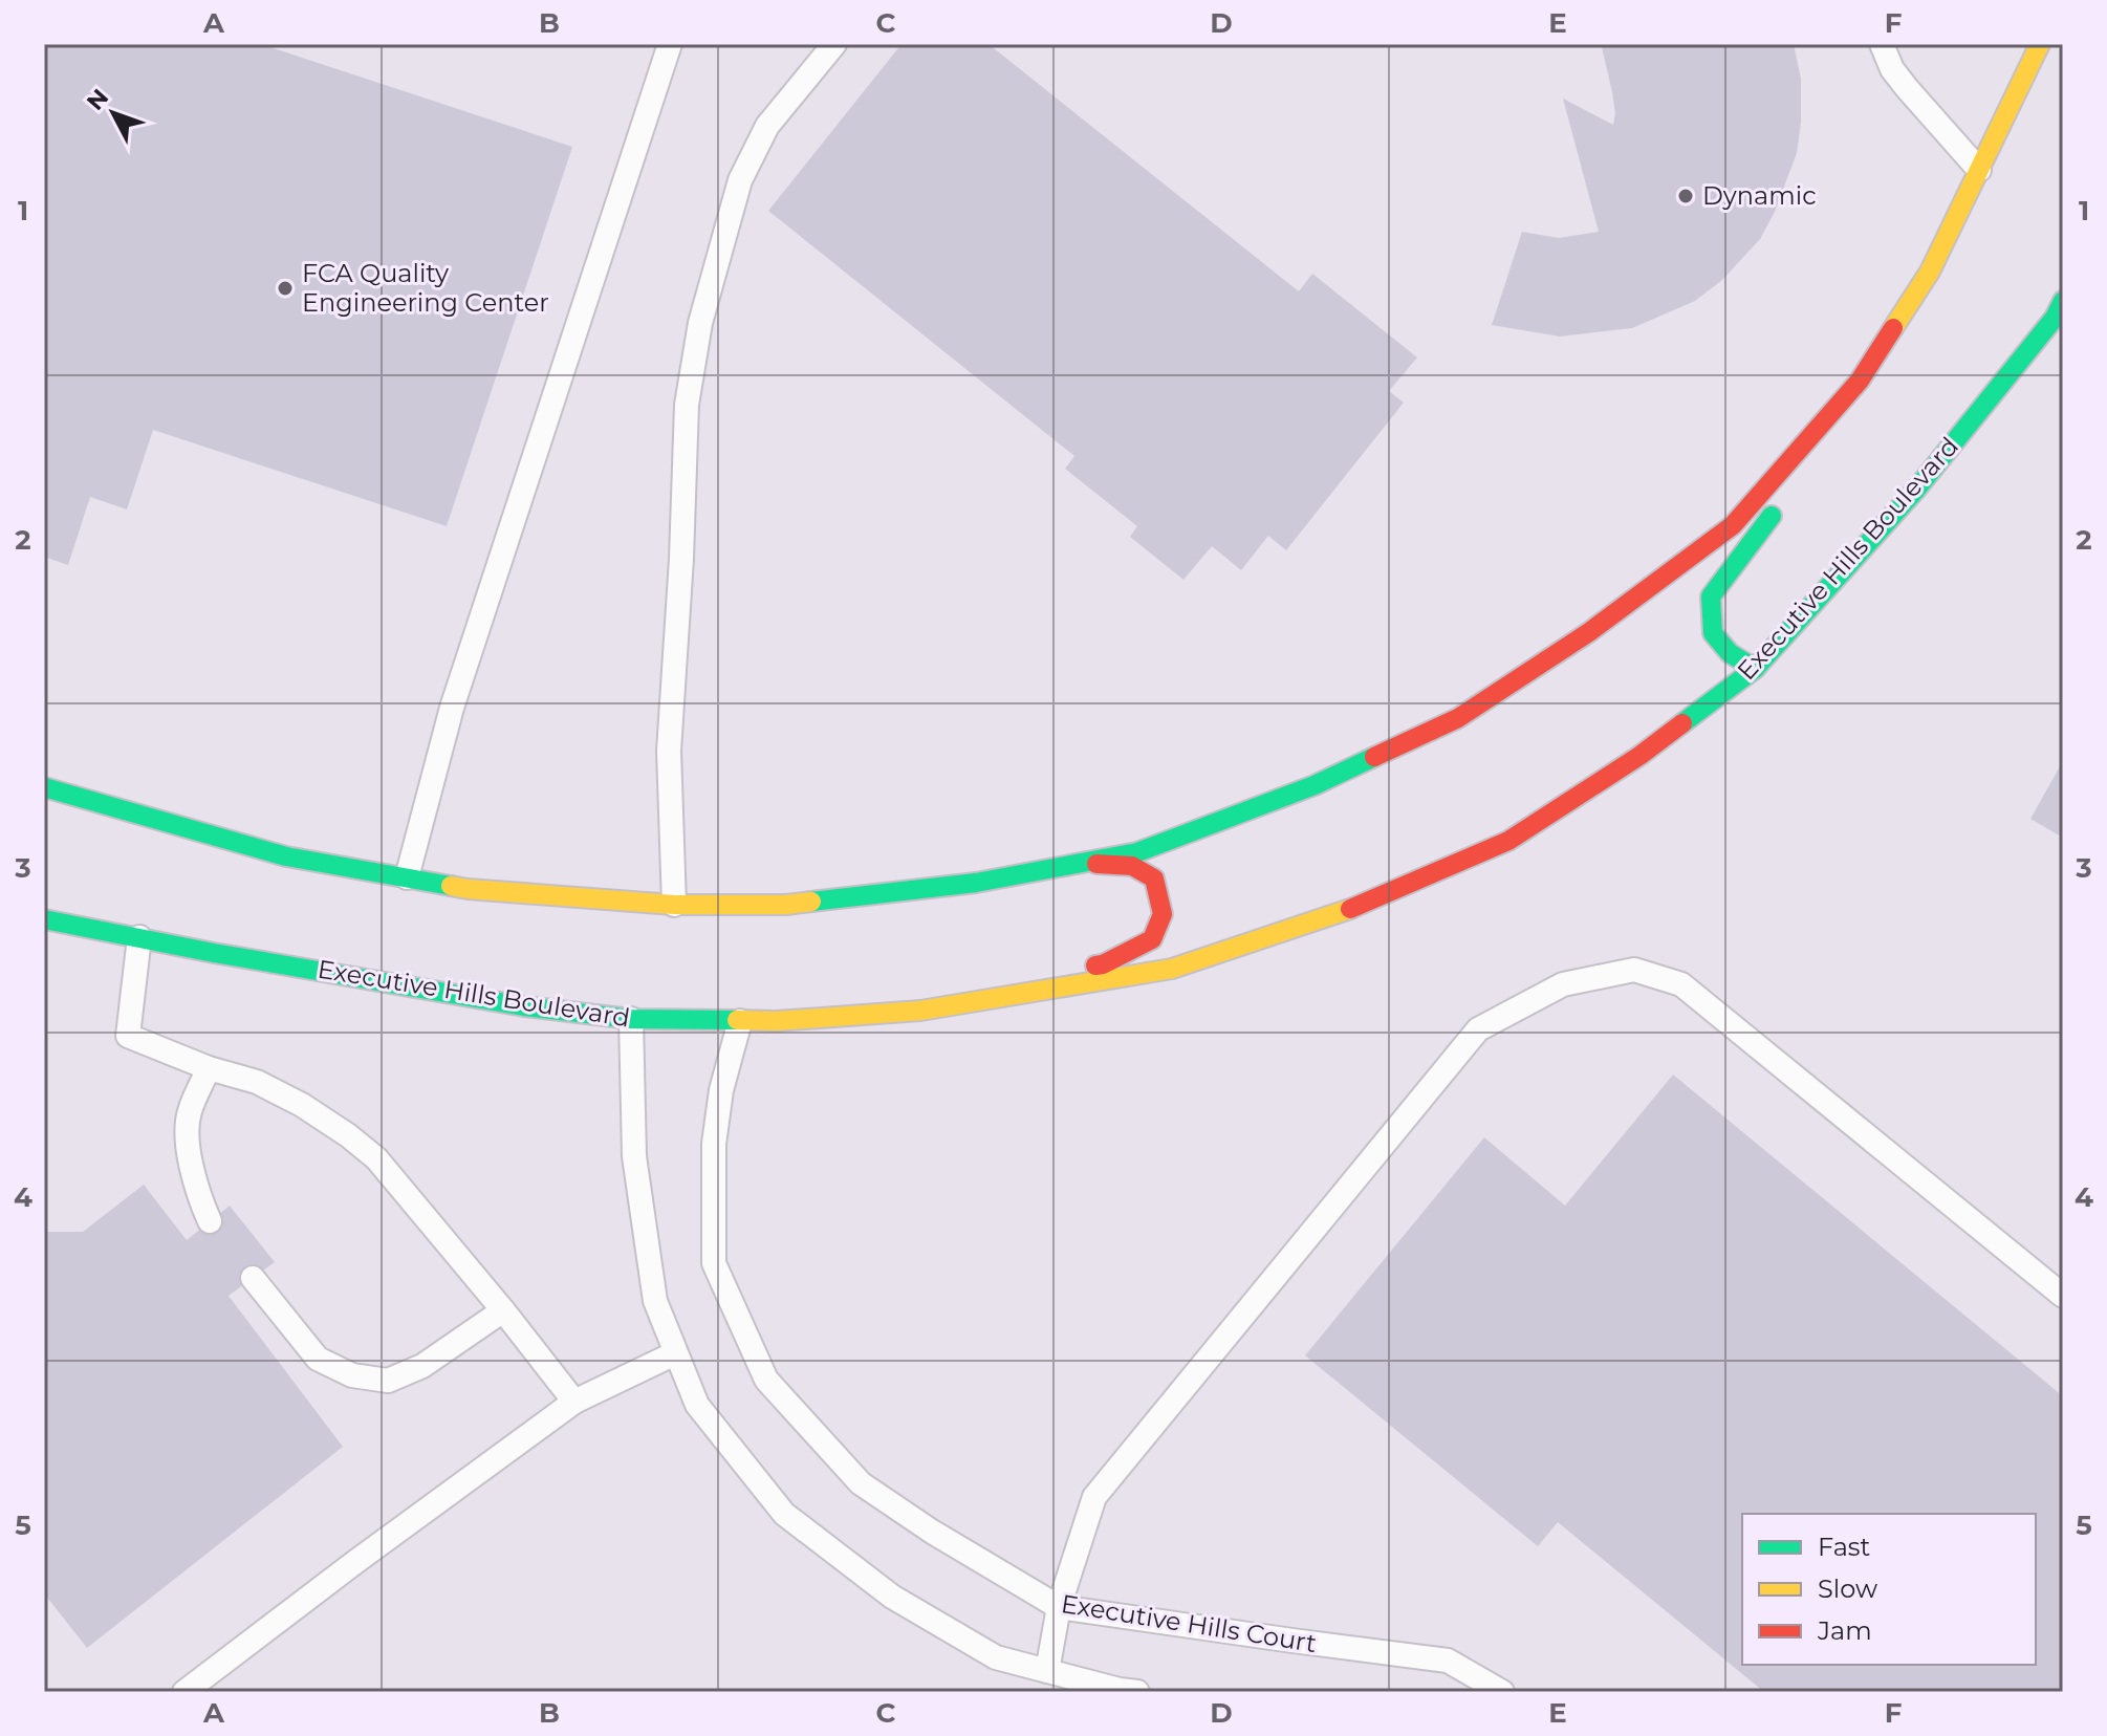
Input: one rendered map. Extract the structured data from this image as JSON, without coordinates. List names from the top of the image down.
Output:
{
  "streets": {
    "street": ["Executive Hills Boulevard"],
    "lane": ["Executive Hills Court"]
  },
  "crossings": [
    ["Executive Hills Boulevard", "Executive Hills Court"]
  ],
  "places": ["Dynamic", "FCA Quality Engineering Center"],
  "legend": ["Fast", "Slow", "Jam"],
  "north": "top left",
  "grid": {
    "columns": [
      "A",
      "B",
      "C",
      "D",
      "E",
      "F"
    ],
    "rows": [
      "1",
      "2",
      "3",
      "4",
      "5"
    ]
  }
}
